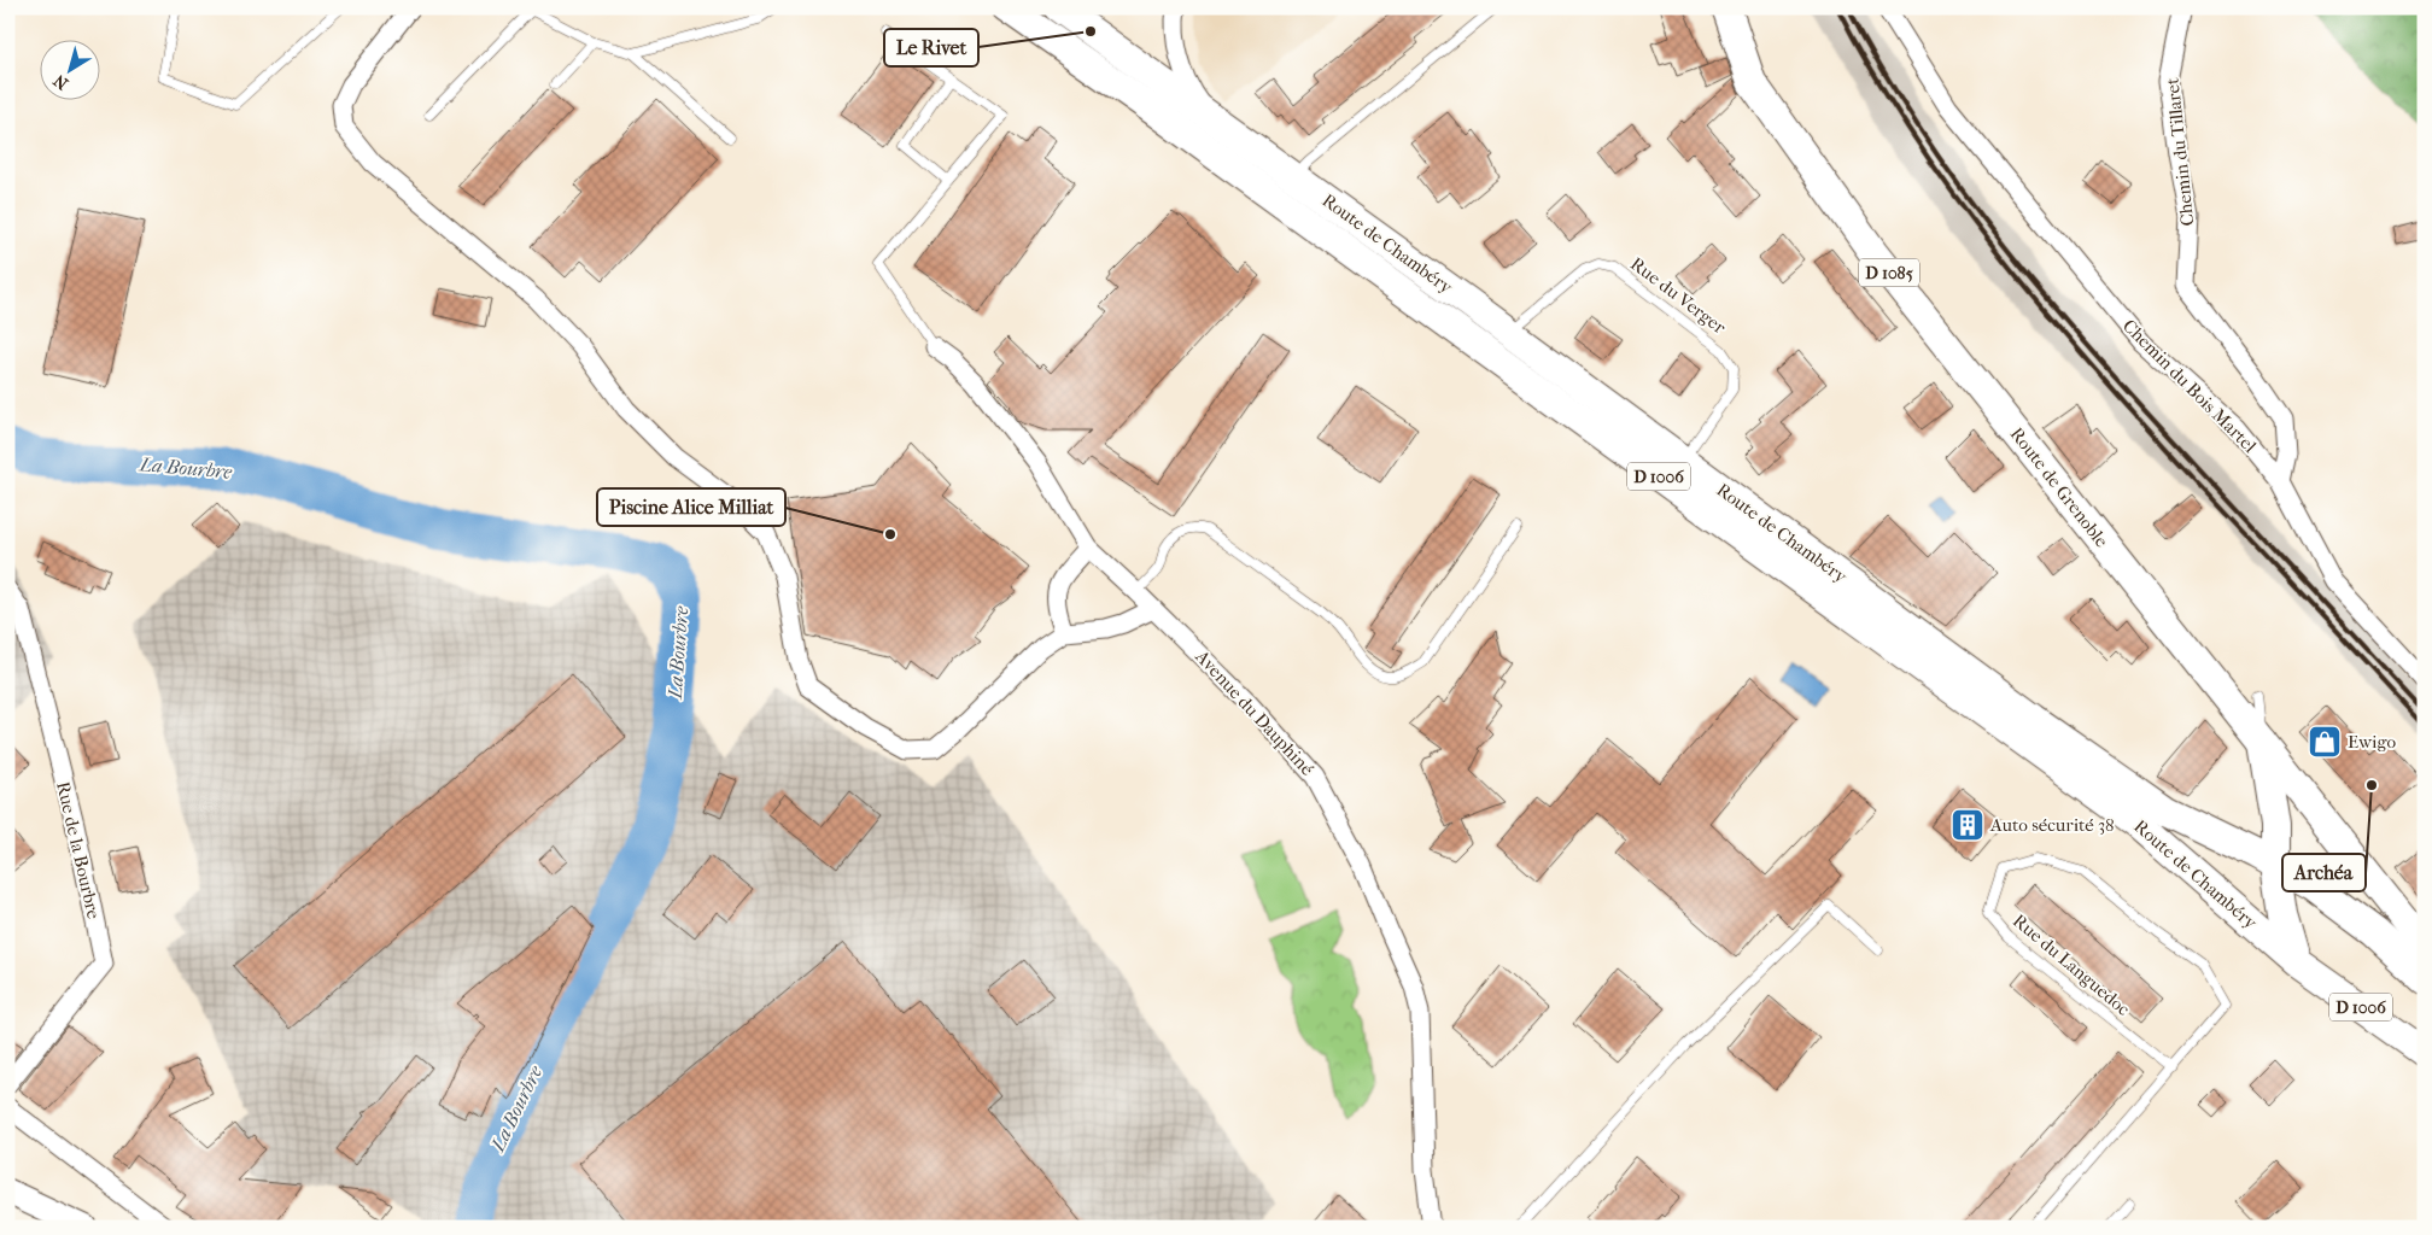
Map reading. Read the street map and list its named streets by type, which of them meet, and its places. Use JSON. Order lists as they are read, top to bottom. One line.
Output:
{"streets":{"main road":["Route de Chambéry","D 1085","D 1006","Route de Grenoble"],"street":["Chemin du Tillaret","Chemin du Bois Martel","Avenue du Dauphiné","Rue de la Bourbre"],"lane":["Rue du Verger","Rue du Languedoc"]},"crossings":[["Chemin du Tillaret","Chemin du Bois Martel"],["Route de Chambéry","Rue du Verger"],["Route de Chambéry","D 1006"]],"water":["La Bourbre"],"places":{"other":["Le Rivet","Piscine Alice Milliat","Archéa"],"shop":["Ewigo"],"building":["Auto sécurité 38"]},"north":"bottom left"}
